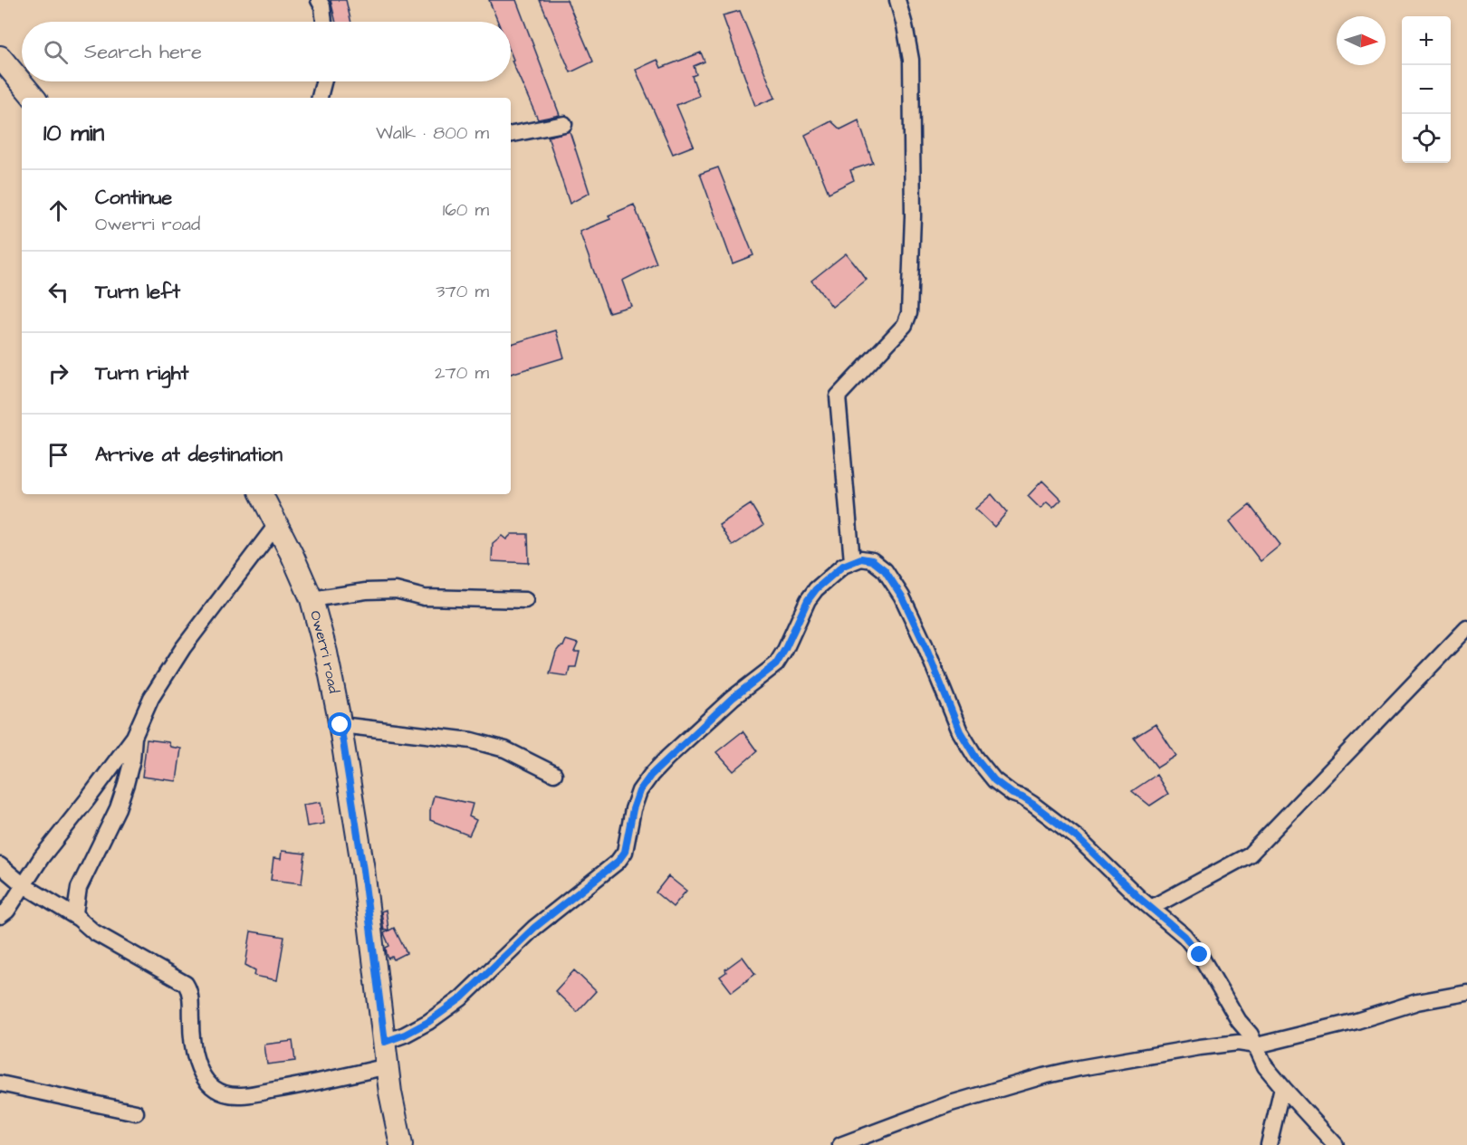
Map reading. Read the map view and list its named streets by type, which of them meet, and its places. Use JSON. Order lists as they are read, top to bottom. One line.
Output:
{"streets":{"main road":["Owerri road"]},"north":"right","page":{"map_buttons":["+","−"],"search":"Search here","heading":["10 min","Walk · 800 m"],"list":[["Continue","Owerri road","160 m"],["Turn left","370 m"],["Turn right","270 m"],"Arrive at destination"]}}
